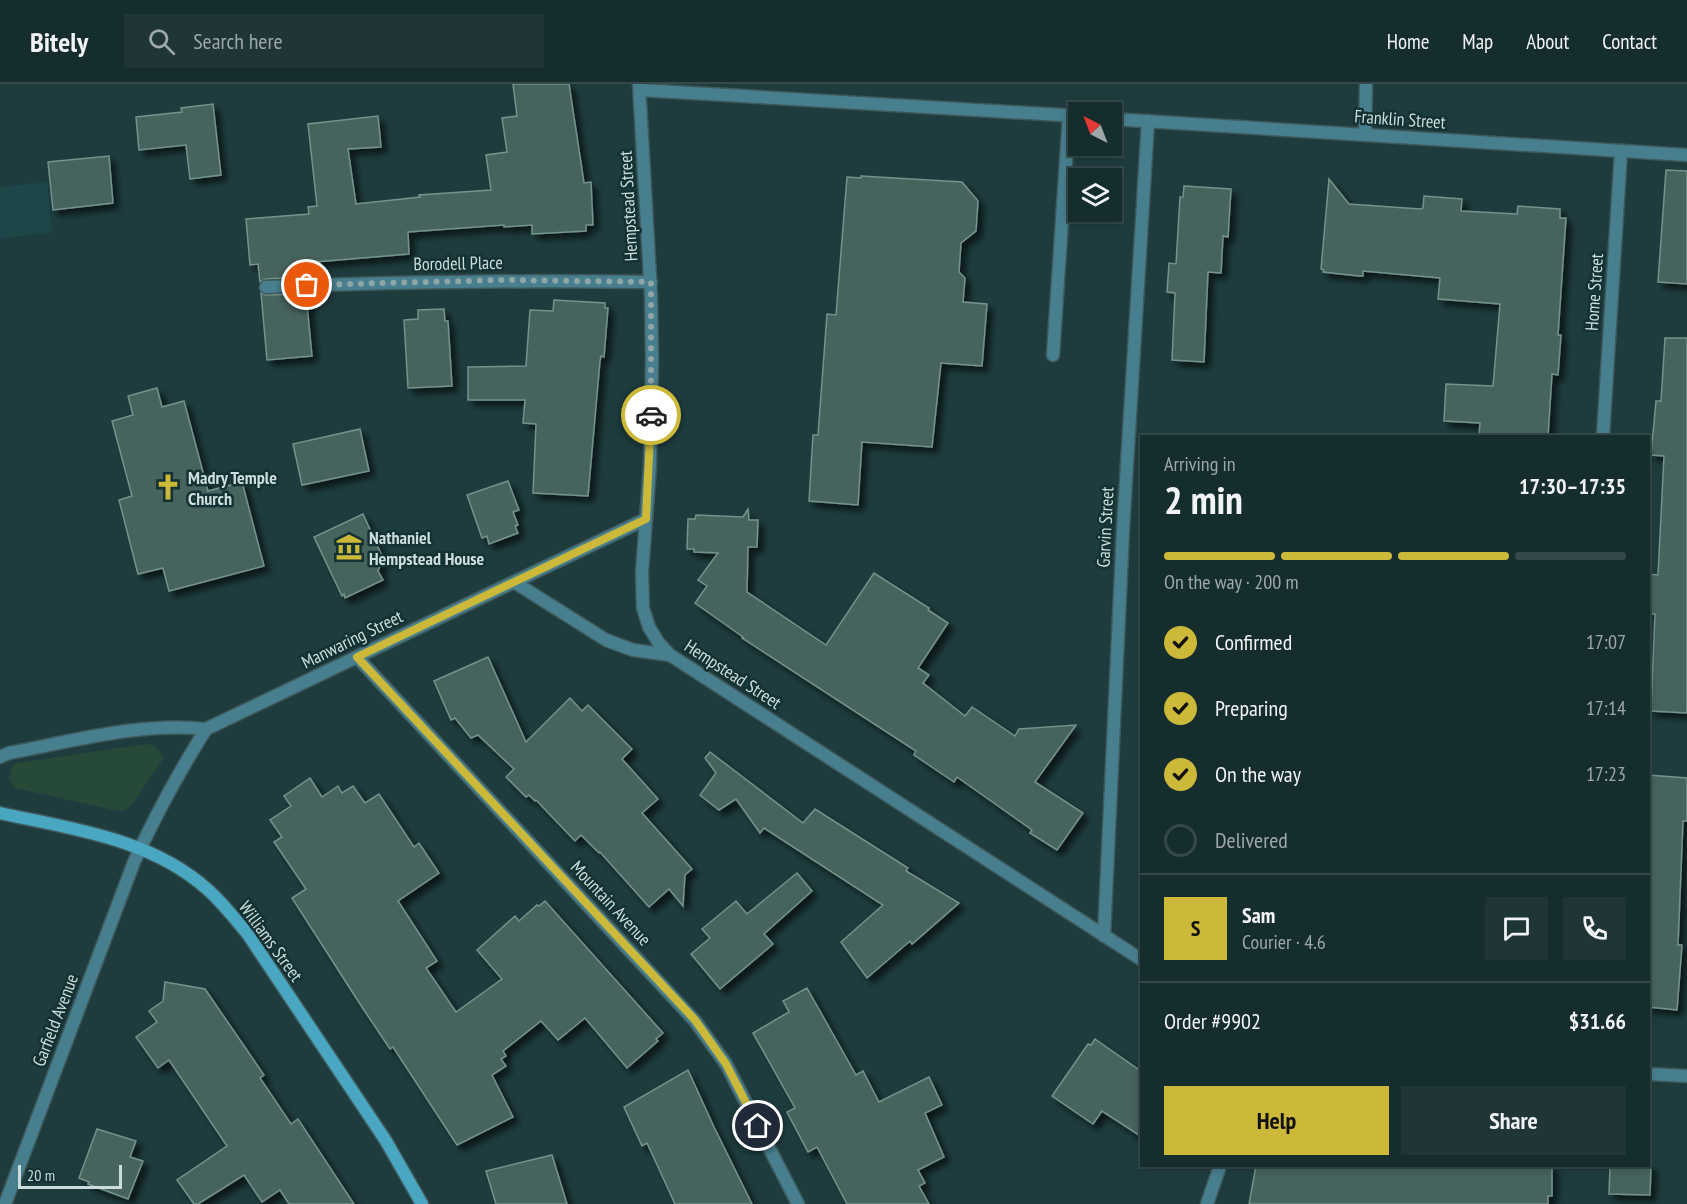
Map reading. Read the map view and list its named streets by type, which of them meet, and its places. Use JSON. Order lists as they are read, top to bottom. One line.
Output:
{"streets":{"street":["Franklin Street","Hempstead Street","Borodell Place","Home Street","Garvin Street","Manwaring Street","Mountain Avenue","Williams Street","Garfield Avenue"]},"crossings":[["Franklin Street","Home Street"],["Franklin Street","Garvin Street"],["Hempstead Street","Borodell Place"],["Hempstead Street","Garvin Street"],["Hempstead Street","Manwaring Street"],["Manwaring Street","Mountain Avenue"],["Williams Street","Garfield Avenue"]],"places":{"church":["Madry Temple Church"],"museum":["Nathaniel Hempstead House"]},"scale_bar":"20 m","north":"top left","page":{"header":"Bitely","search":"Search here","nav":["Home","Map","About","Contact"],"heading":["2 min","Arriving in","17:30–17:35"],"panel":["Sam","Courier · 4.6","Order #9902","$31.66"],"bar":"On the way · 200 m","list":[["Confirmed","17:07"],["Preparing","17:14"],["On the way","17:23"],"Delivered"],"round":"S","buttons":["Help","Share"],"scale":"20 m"}}
